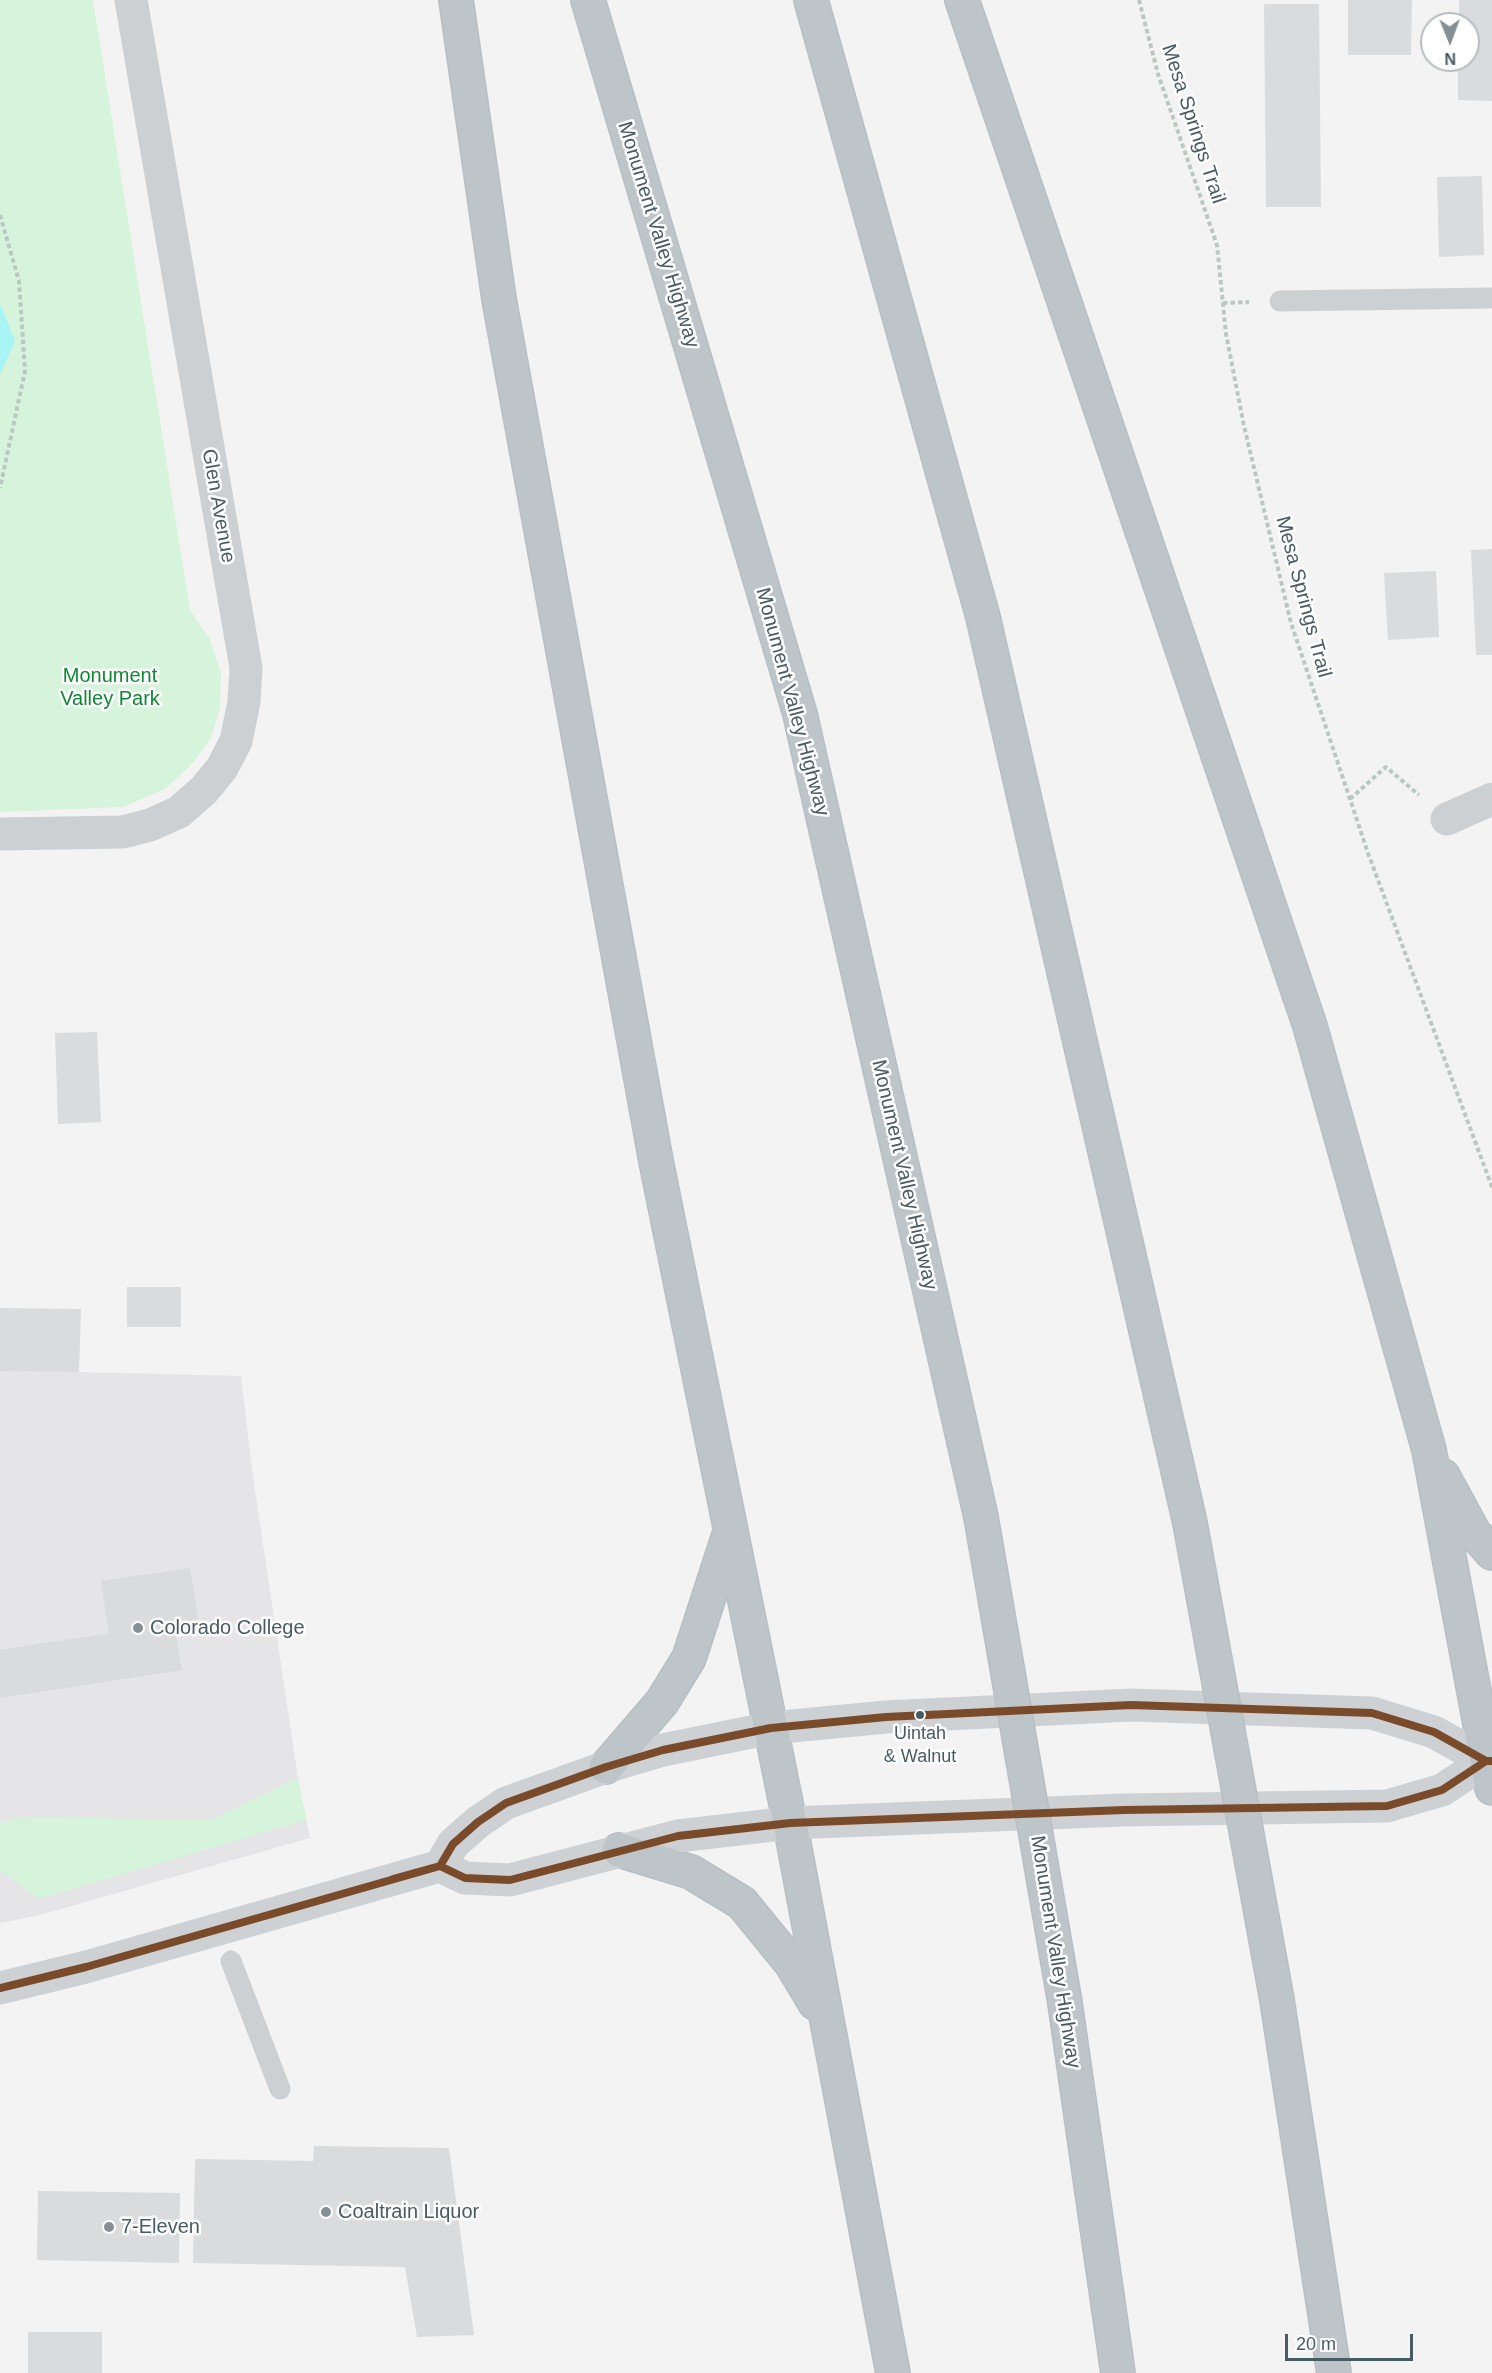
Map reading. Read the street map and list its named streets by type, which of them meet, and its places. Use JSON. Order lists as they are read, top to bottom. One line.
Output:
{"streets":{"highway":["Monument Valley Highway"],"street":["Glen Avenue"],"path":["Mesa Springs Trail"]},"parks":["Monument Valley Park"],"places":["Colorado College","Uintah & Walnut","Coaltrain Liquor","7-Eleven"],"scale_bar":"20 m","north":"bottom"}
